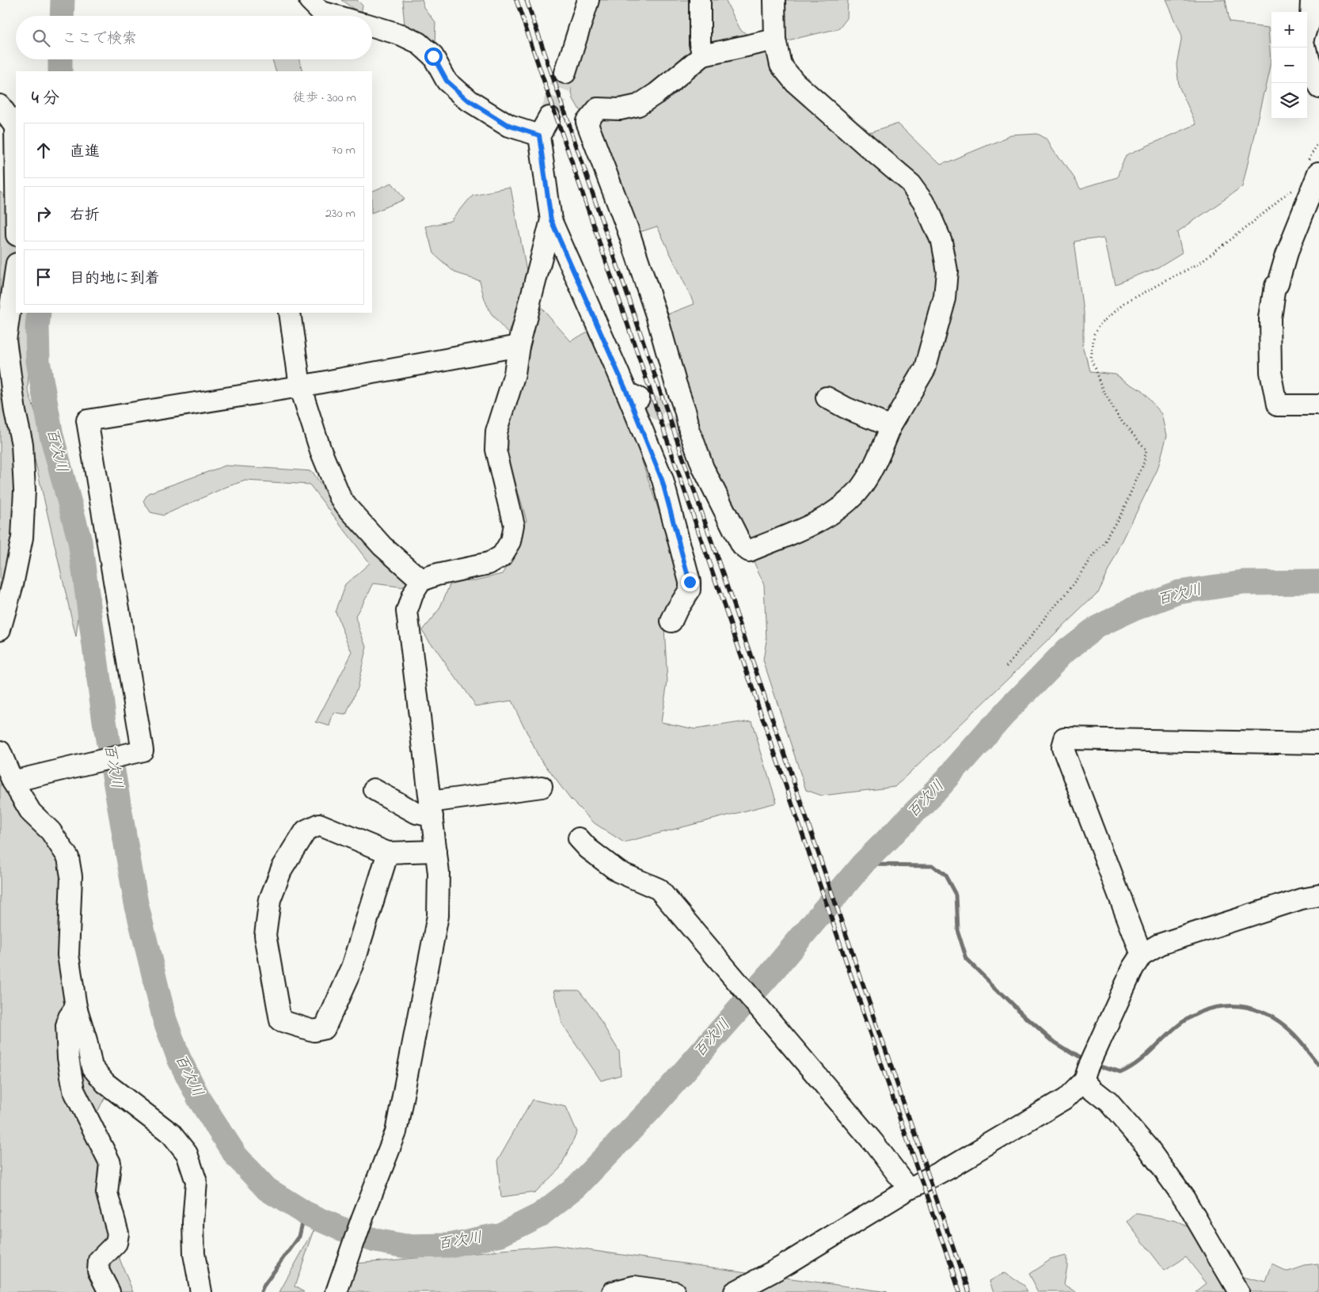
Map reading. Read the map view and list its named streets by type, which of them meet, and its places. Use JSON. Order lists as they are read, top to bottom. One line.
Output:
{"water":["百次川"],"page":{"map_buttons":["+","−"],"search":"ここで検索","heading":["4 分","徒歩 · 300 m"],"list":[["直進","70 m"],["右折","230 m"],"目的地に到着"]}}
